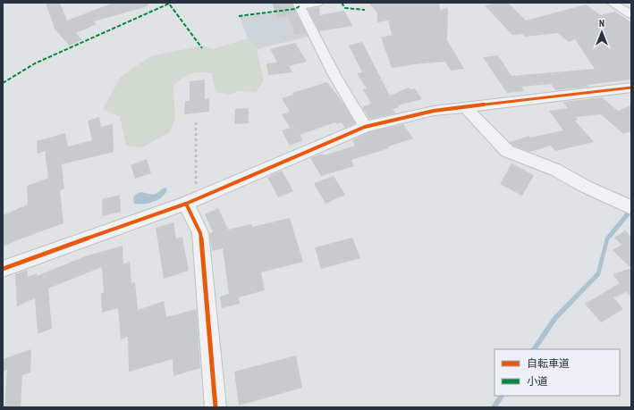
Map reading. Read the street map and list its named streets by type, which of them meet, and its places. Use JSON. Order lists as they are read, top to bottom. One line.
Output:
{"legend":["自転車道","小道"],"north":"top"}
